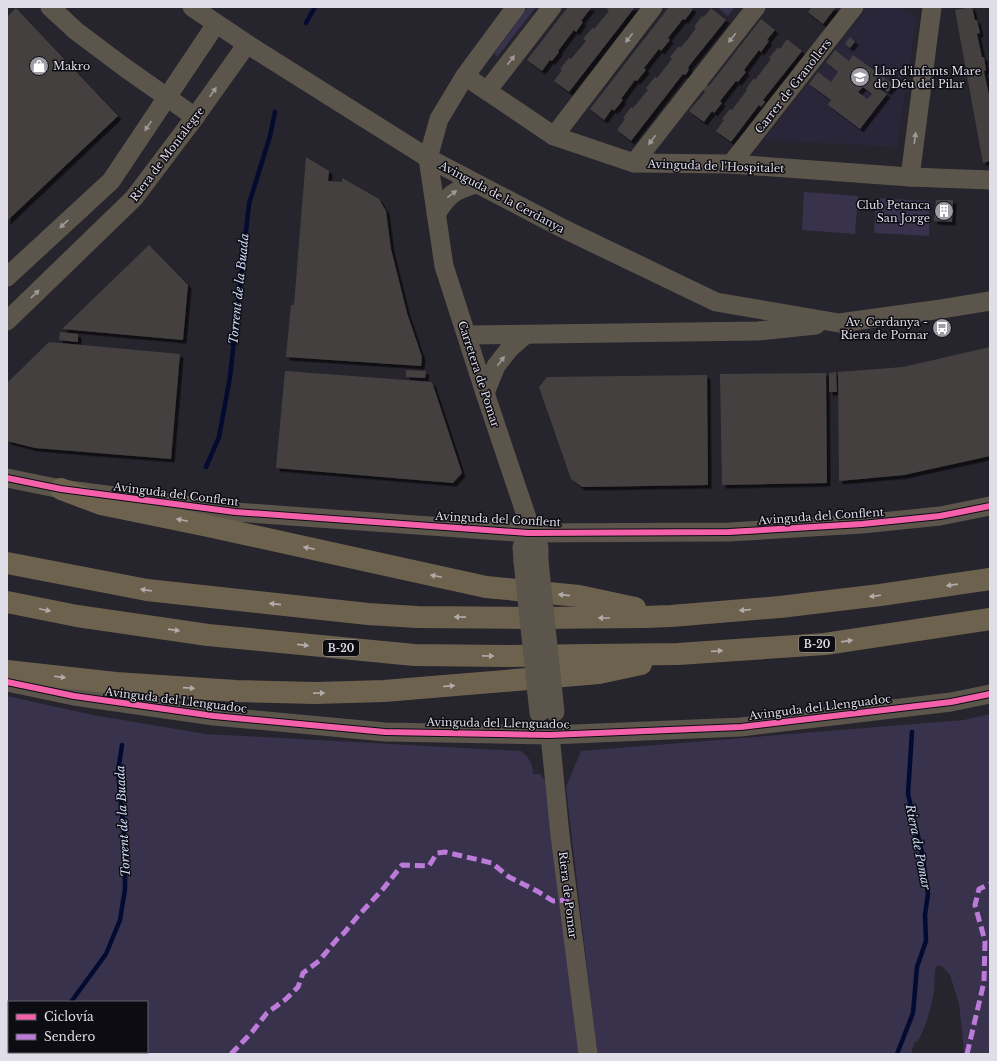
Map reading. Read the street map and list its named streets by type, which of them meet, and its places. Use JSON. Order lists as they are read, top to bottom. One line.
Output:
{"streets":{"highway":["B-20"],"street":["Carrer de Granollers","Riera de Montalegre","Avinguda de l'Hospitalet","Avinguda de la Cerdanya","Carretera de Pomar","Avinguda del Conflent","Avinguda del Llenguadoc","Riera de Pomar"]},"crossings":[["Carrer de Granollers","Avinguda de l'Hospitalet"],["Riera de Montalegre","Avinguda de la Cerdanya"],["Avinguda de l'Hospitalet","Carretera de Pomar"],["Avinguda de la Cerdanya","Carretera de Pomar"],["Carretera de Pomar","Avinguda del Conflent"],["Carretera de Pomar","Avinguda del Llenguadoc"],["Carretera de Pomar","Riera de Pomar"],["Avinguda del Llenguadoc","Riera de Pomar"]],"water":["Torrent de la Buada","Riera de Pomar"],"places":{"shop":["Makro"],"school or university":["Llar d'infants Mare de Déu del Pilar"],"building":["Club Petanca San Jorge"],"bus stop":["Av. Cerdanya - Riera de Pomar"]},"legend":["Ciclovía","Sendero"]}
